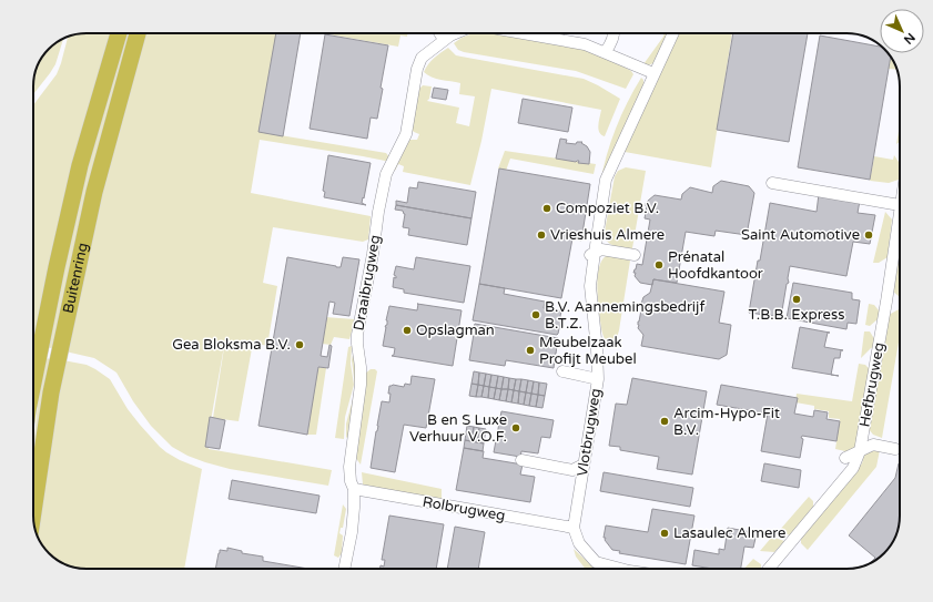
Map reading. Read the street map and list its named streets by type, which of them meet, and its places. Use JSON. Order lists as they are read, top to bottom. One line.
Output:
{"streets":{"highway":["Buitenring"],"street":["Draaibrugweg","Hefbrugweg","Vlotbrugweg","Rolbrugweg"]},"crossings":[["Draaibrugweg","Rolbrugweg"],["Vlotbrugweg","Rolbrugweg"]],"places":["Compoziet B.V.","Vrieshuis Almere","Saint Automotive","Prénatal Hoofdkantoor","T.B.B. Express","B.V. Aannemingsbedrijf B.T.Z.","Opslagman","Gea Bloksma B.V.","Meubelzaak Profijt Meubel","Arcim-Hypo-Fit B.V.","B en S Luxe Verhuur V.O.F.","Lasaulec Almere"],"north":"bottom right"}
